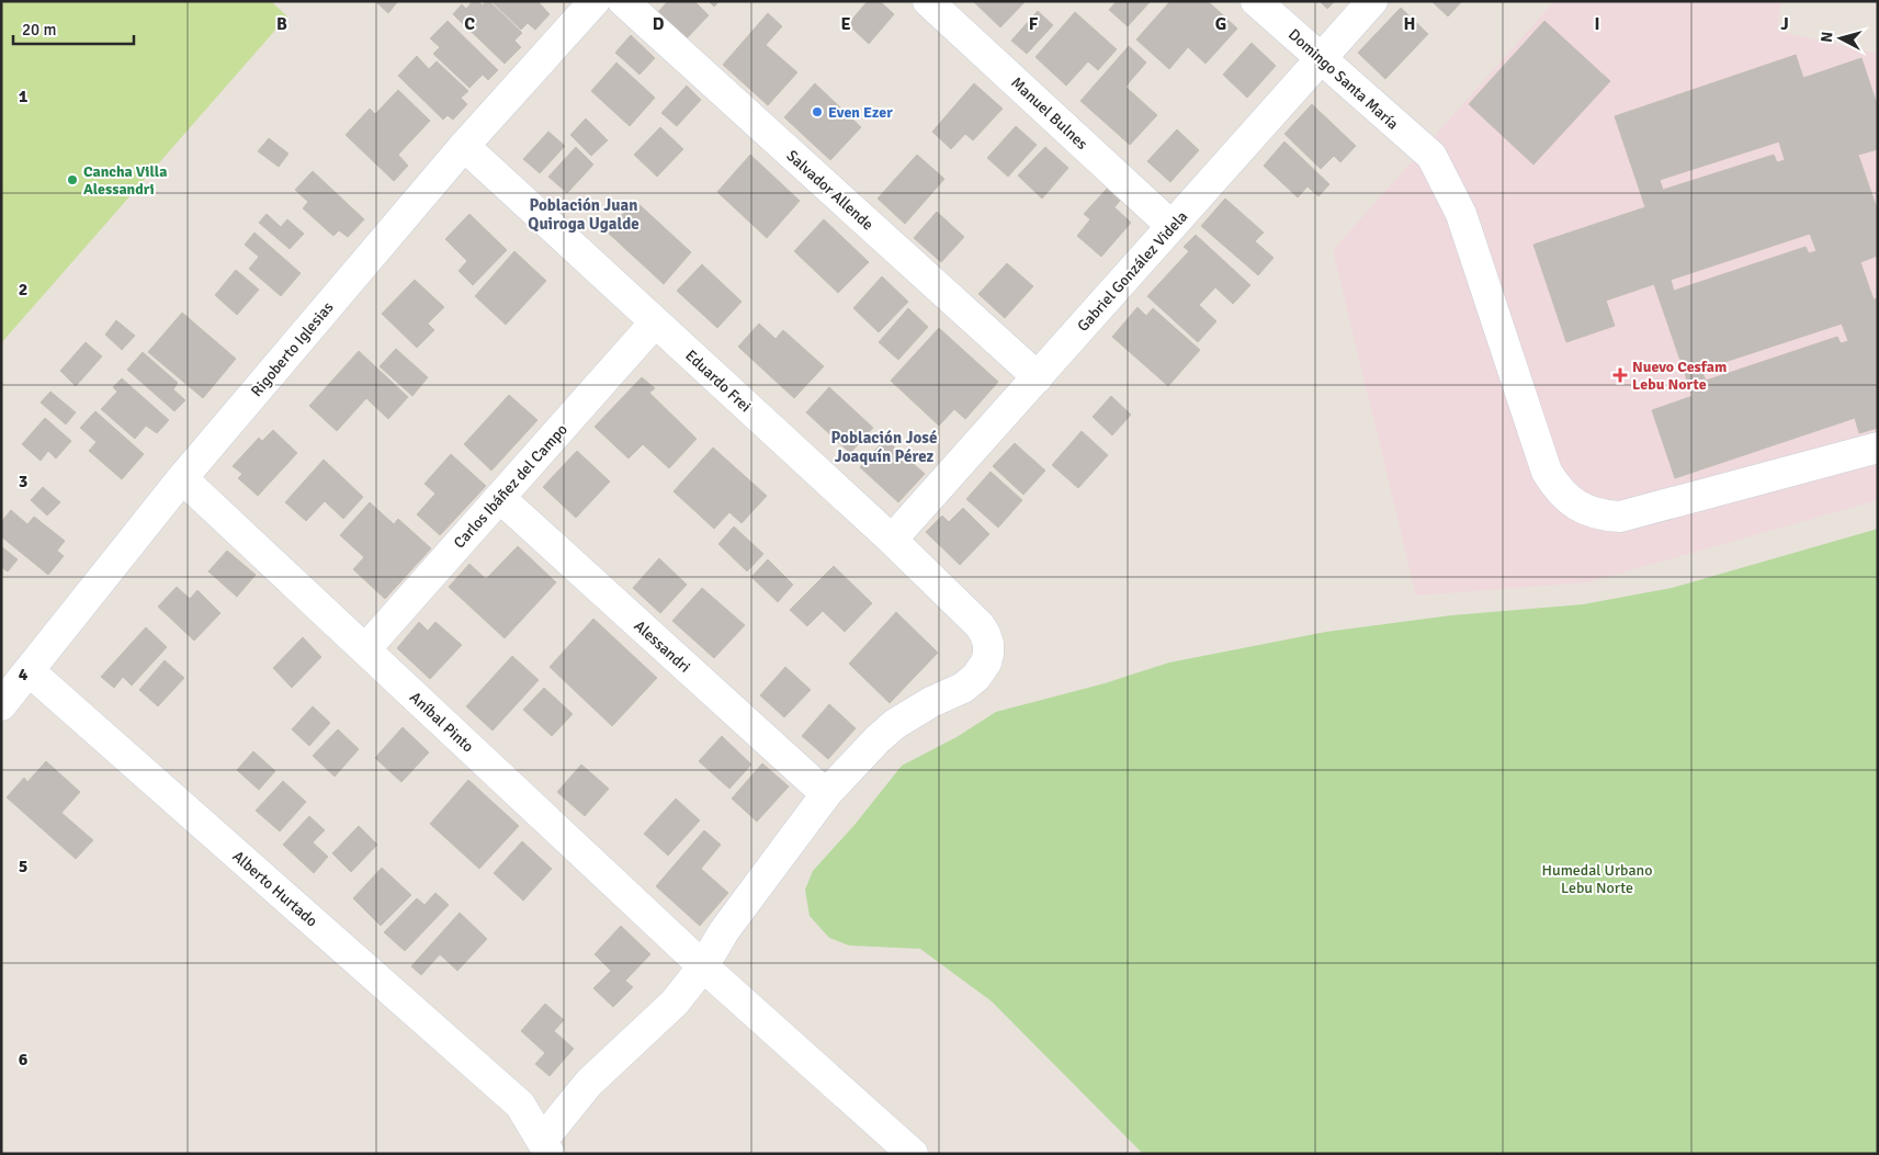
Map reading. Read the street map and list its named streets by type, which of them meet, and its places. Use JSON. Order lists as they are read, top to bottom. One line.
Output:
{"streets":{"street":["Domingo Santa María","Manuel Bulnes","Salvador Allende","Gabriel González Videla","Rigoberto Iglesias","Eduardo Frei","Carlos Ibáñez del Campo","Alessandri","Aníbal Pinto","Alberto Hurtado"]},"crossings":[["Domingo Santa María","Gabriel González Videla"],["Manuel Bulnes","Gabriel González Videla"],["Salvador Allende","Gabriel González Videla"],["Gabriel González Videla","Eduardo Frei"],["Rigoberto Iglesias","Eduardo Frei"],["Rigoberto Iglesias","Aníbal Pinto"],["Rigoberto Iglesias","Alberto Hurtado"],["Eduardo Frei","Carlos Ibáñez del Campo"],["Eduardo Frei","Alessandri"],["Eduardo Frei","Aníbal Pinto"],["Eduardo Frei","Alberto Hurtado"],["Carlos Ibáñez del Campo","Alessandri"],["Carlos Ibáñez del Campo","Aníbal Pinto"]],"districts":["Población Juan Quiroga Ugalde","Población José Joaquín Pérez"],"parks":["Humedal Urbano Lebu Norte"],"places":{"other":["Even Ezer","Cancha Villa Alessandri"],"health":["Nuevo Cesfam Lebu Norte"]},"scale_bar":"20 m","north":"left","grid":{"columns":["B","C","D","E","F","G","H","I","J"],"rows":["1","2","3","4","5","6"]}}
